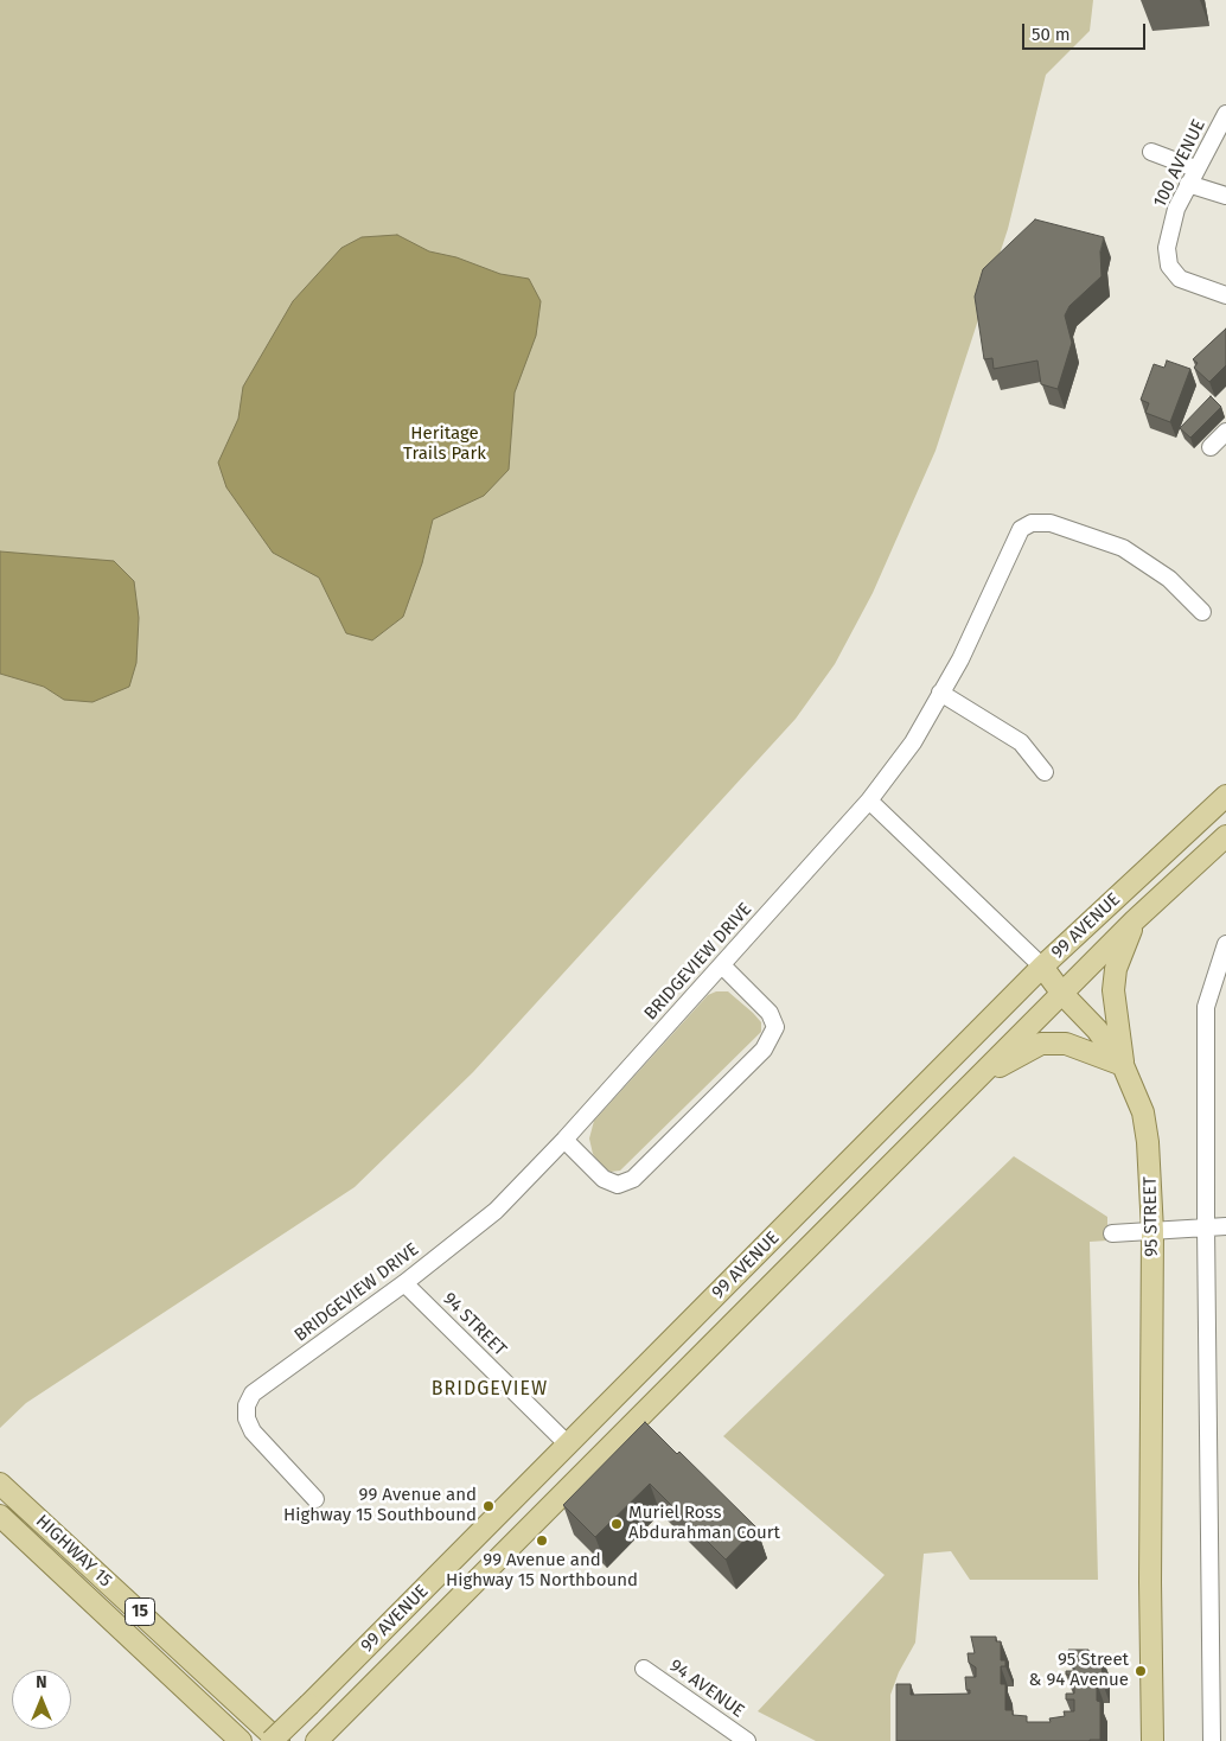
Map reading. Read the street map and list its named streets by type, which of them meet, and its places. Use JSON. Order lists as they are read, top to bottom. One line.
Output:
{"streets":{"main road":["99 AVENUE","95 STREET","HIGHWAY 15","15"],"street":["100 AVENUE","BRIDGEVIEW DRIVE","94 STREET","94 AVENUE"]},"crossings":[["99 AVENUE","95 STREET"],["99 AVENUE","94 STREET"],["BRIDGEVIEW DRIVE","95 STREET"],["BRIDGEVIEW DRIVE","94 STREET"]],"districts":["BRIDGEVIEW"],"parks":["Heritage Trails Park"],"places":["99 Avenue and Highway 15 Southbound","Muriel Ross Abdurahman Court","99 Avenue and Highway 15 Northbound","95 Street & 94 Avenue"],"scale_bar":"50 m","north":"top"}
